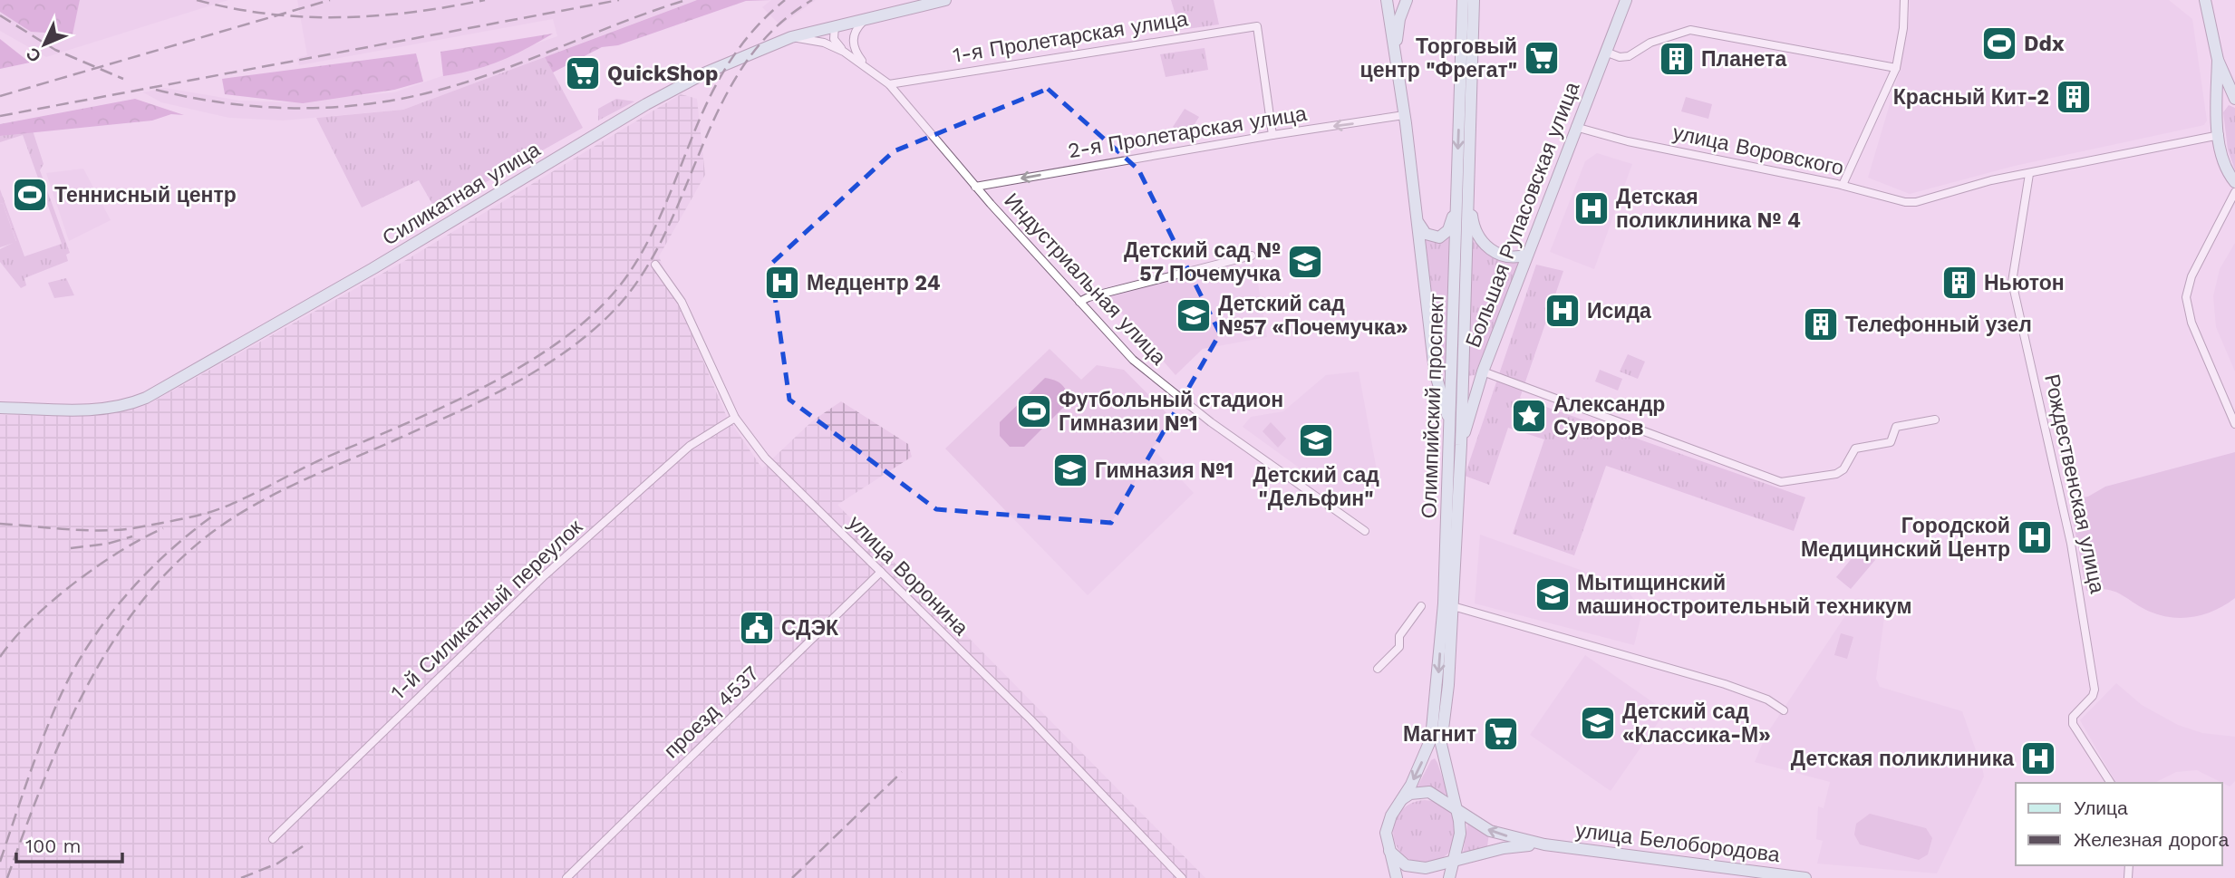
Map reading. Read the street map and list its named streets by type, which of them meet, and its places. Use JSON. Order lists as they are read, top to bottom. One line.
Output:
{"streets":{"main road":["Силикатная улица","Большая Рупасовская улица","Олимпийский проспект","улица Белобородова"],"street":["1-я Пролетарская улица","2-я Пролетарская улица","улица Воровского","Индустриальная улица","Рождественская улица","улица Воронина","1-й Силикатный переулок","проезд 4537"]},"crossings":[["1-я Пролетарская улица","2-я Пролетарская улица"],["1-я Пролетарская улица","Индустриальная улица"],["2-я Пролетарская улица","Индустриальная улица"],["улица Воровского","Большая Рупасовская улица"],["улица Воровского","Рождественская улица"],["Силикатная улица","Индустриальная улица"],["Большая Рупасовская улица","Олимпийский проспект"],["улица Воронина","1-й Силикатный переулок"],["улица Воронина","проезд 4537"]],"one_way":["2-я Пролетарская улица"],"places":{"sports":["Ddx","Теннисный центр","Футбольный стадион Гимназии №1"],"supermarket":["Торговый центр \"Фрегат\"","QuickShop","Магнит"],"building":["Планета","Красный Кит-2","Ньютон","Телефонный узел"],"hospital":["Детская поликлиника № 4","Медцентр 24","Исида","Городской Медицинский Центр","Детская поликлиника"],"school or university":["Детский сад № 57 Почемучка","Детский сад №57 «Почемучка»","Детский сад \"Дельфин\"","Гимназия №1","Мытищинский машиностроительный техникум","Детский сад «Классика-М»"],"place":["Александр Суворов"],"public building":["СДЭК"]},"legend":["Улица","Железная дорога"],"scale_bar":"100 m","north":"bottom left"}
